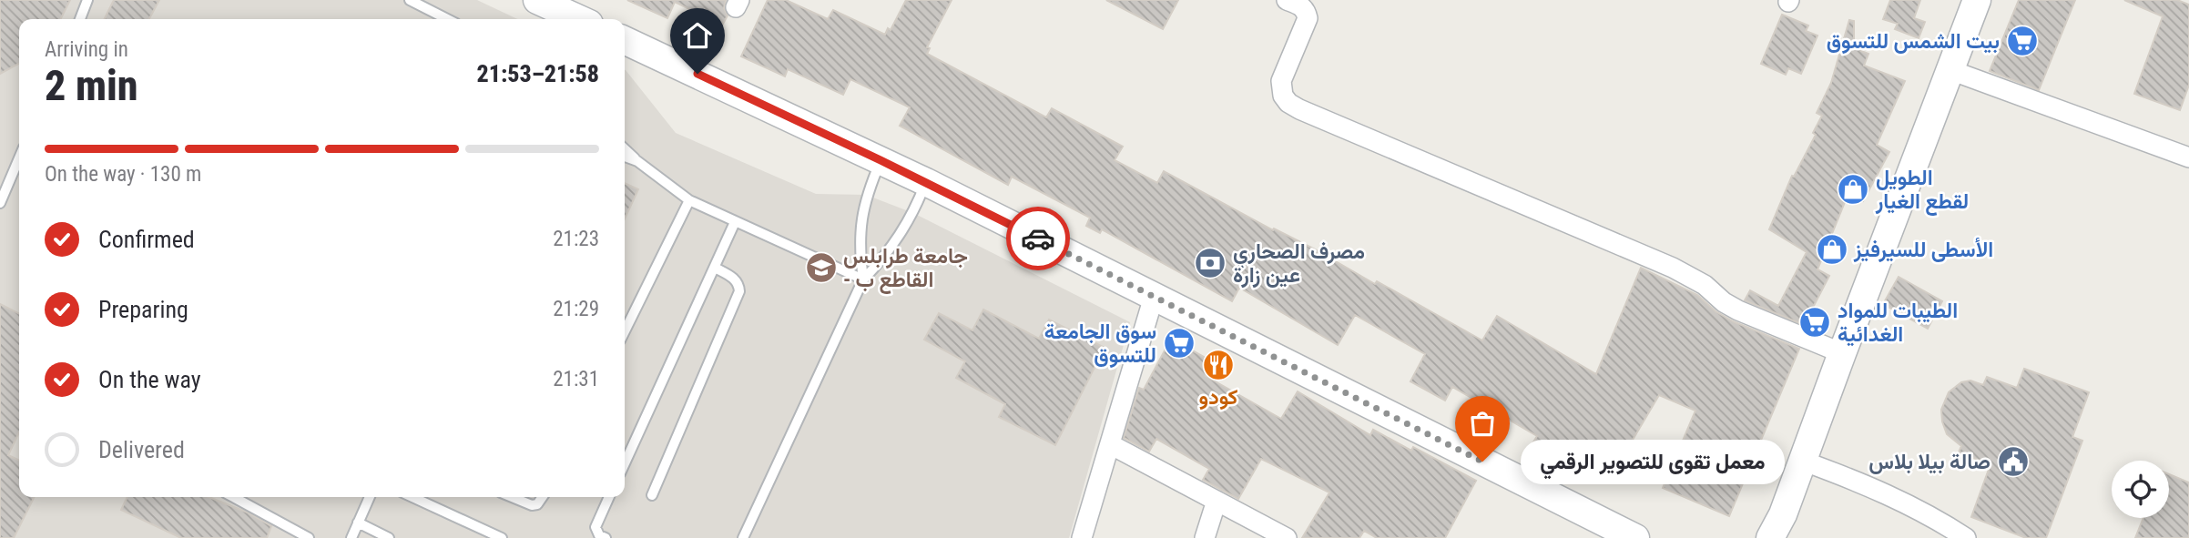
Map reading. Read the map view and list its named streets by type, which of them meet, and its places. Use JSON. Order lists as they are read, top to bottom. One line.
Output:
{"places":{"supermarket":["بيت الشمس للتسوق","الطيبات للمواد الغدائية","سوق الجامعة للتسوق"],"shop":["الطويل لقطع الغيار","الأسطى للسيرفيز"],"bank":["مصرف الصحاري عين زارة"],"school or university":["جامعة طرابلس - القاطع ب"],"restaurant":["كودو"],"other":["معمل تقوى للتصوير الرقمي"],"public building":["صالة بيلا بلاس"]},"page":{"heading":["2 min","Arriving in","21:53–21:58"],"bar":"On the way · 130 m","list":[["Confirmed","21:23"],["Preparing","21:29"],["On the way","21:31"],"Delivered"],"bubble":"معمل تقوى للتصوير الرقمي"}}
